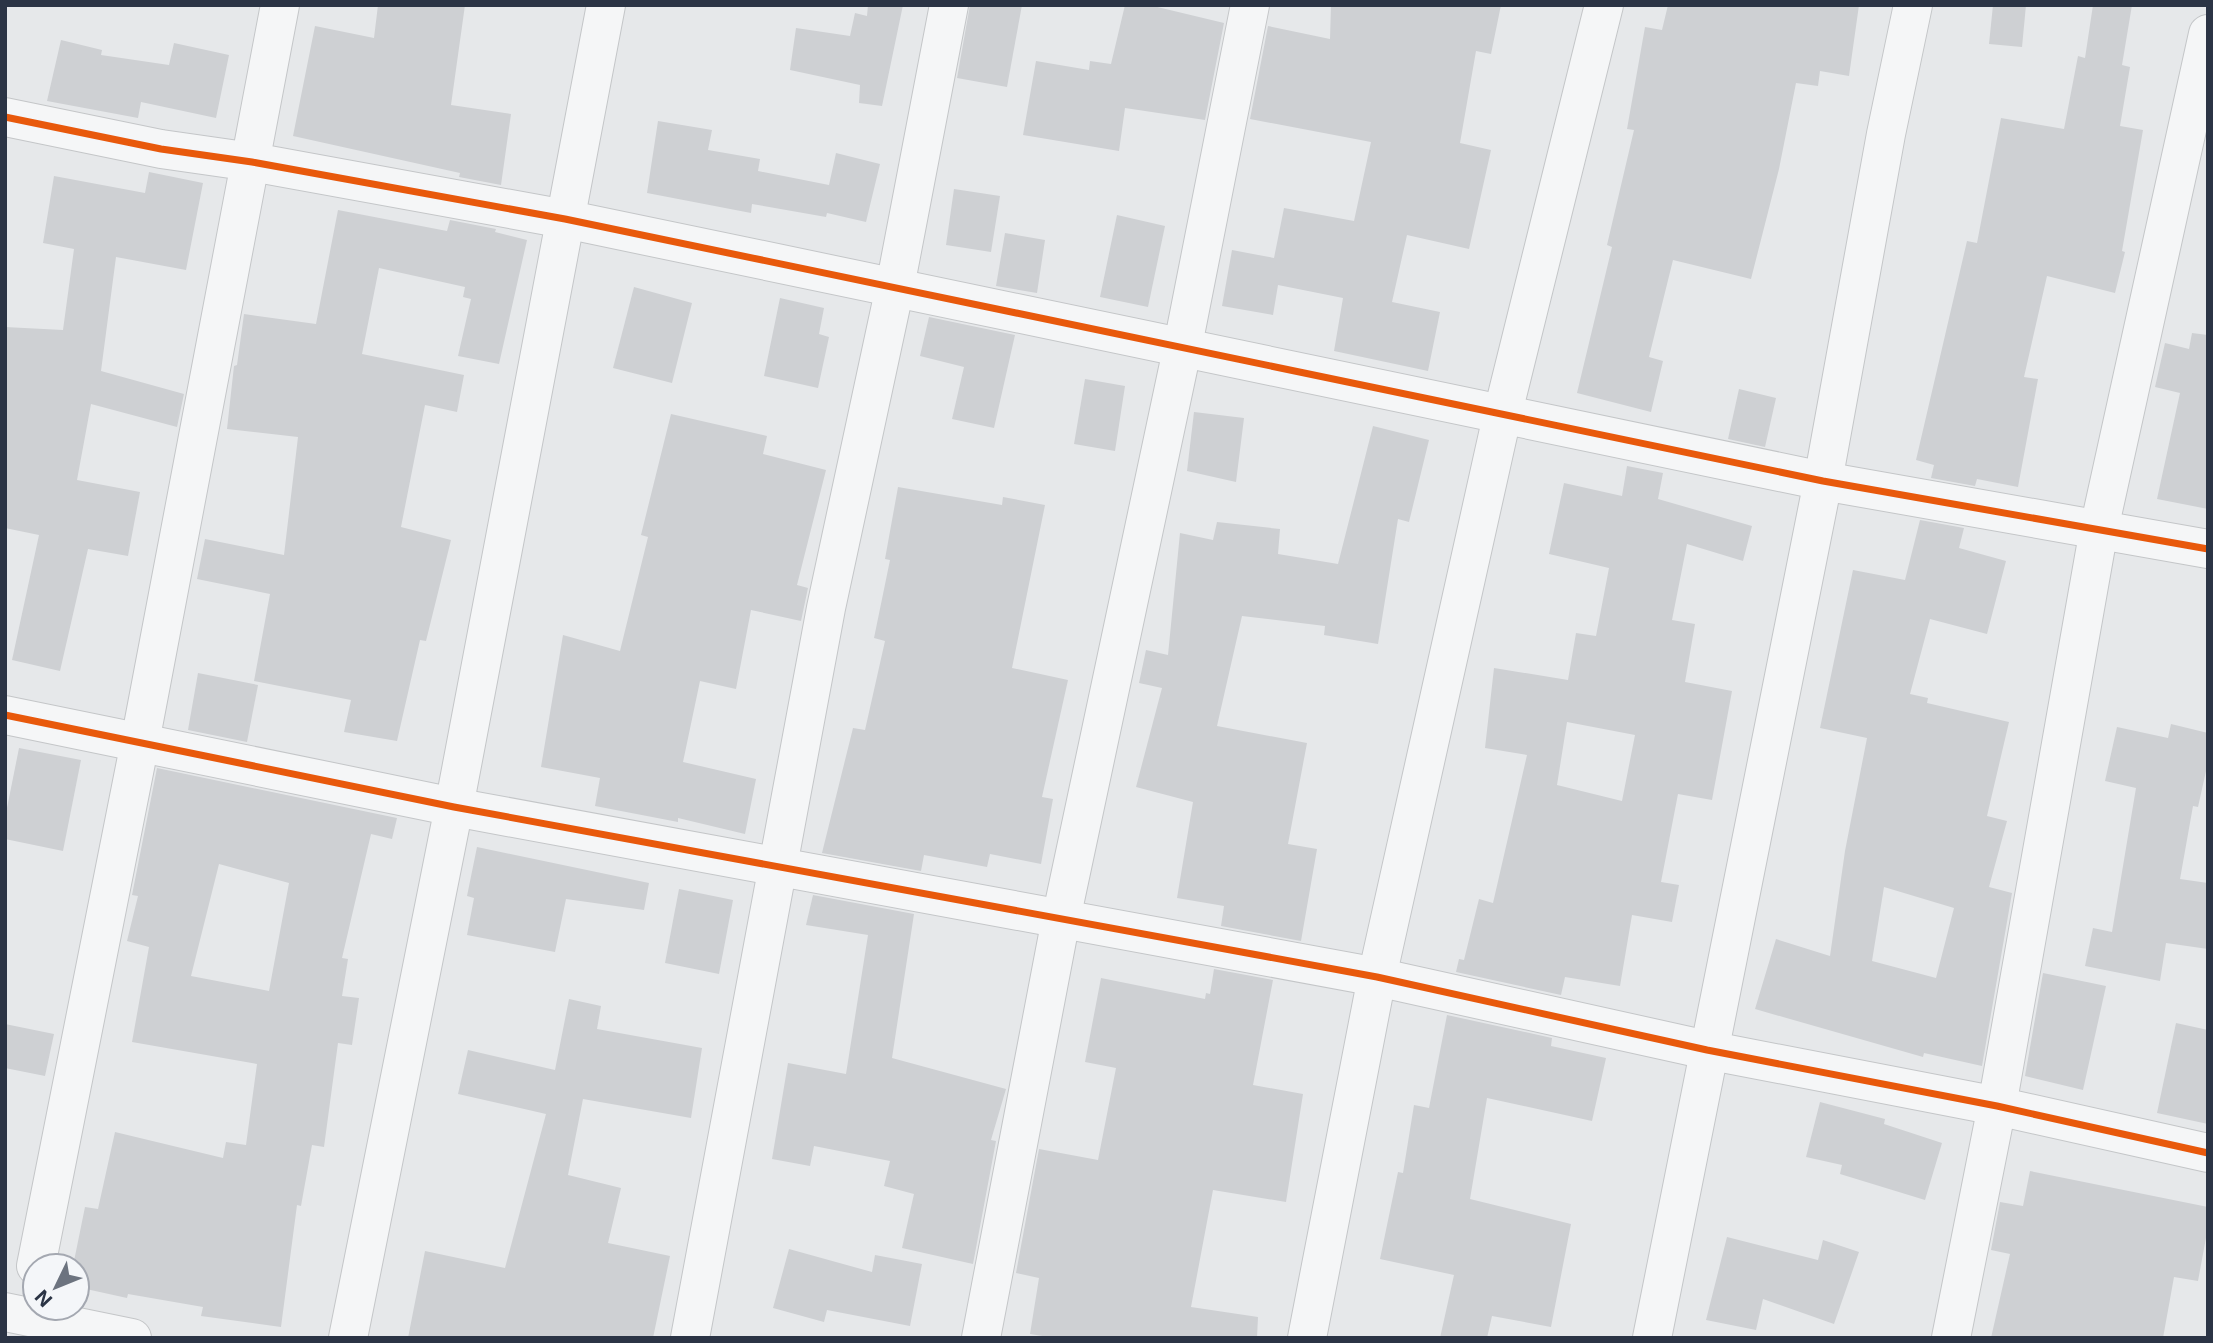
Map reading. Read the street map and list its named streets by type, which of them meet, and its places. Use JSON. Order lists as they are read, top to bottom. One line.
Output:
{"north":"bottom left"}
